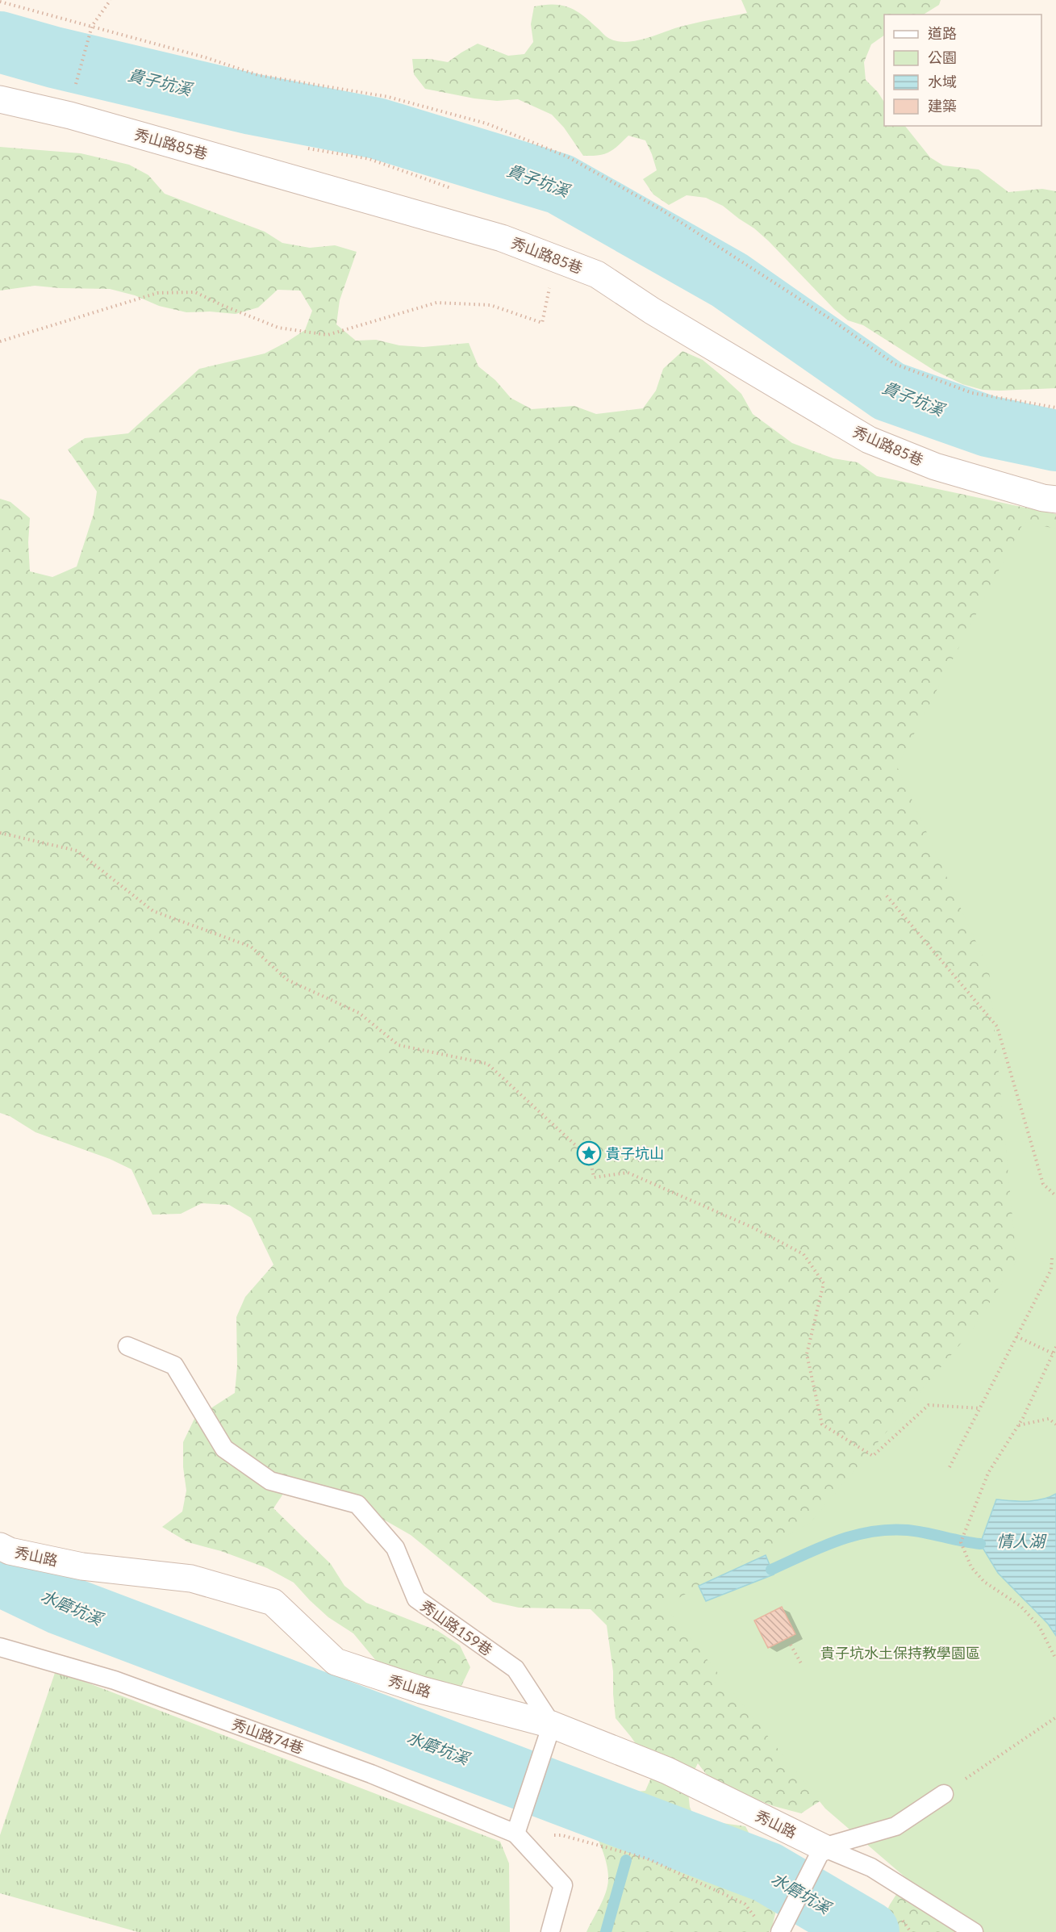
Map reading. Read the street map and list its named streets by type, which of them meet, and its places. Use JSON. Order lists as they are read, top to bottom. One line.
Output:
{"streets":{"street":["秀山路85巷","秀山路"],"lane":["秀山路159巷","秀山路74巷"]},"crossings":[["秀山路","秀山路159巷"]],"water":["貴子坑溪","情人湖","水磨坑溪"],"parks":["貴子坑水土保持教學園區"],"places":{"place":["貴子坑山"]},"legend":["道路","公園","水域","建築"]}
